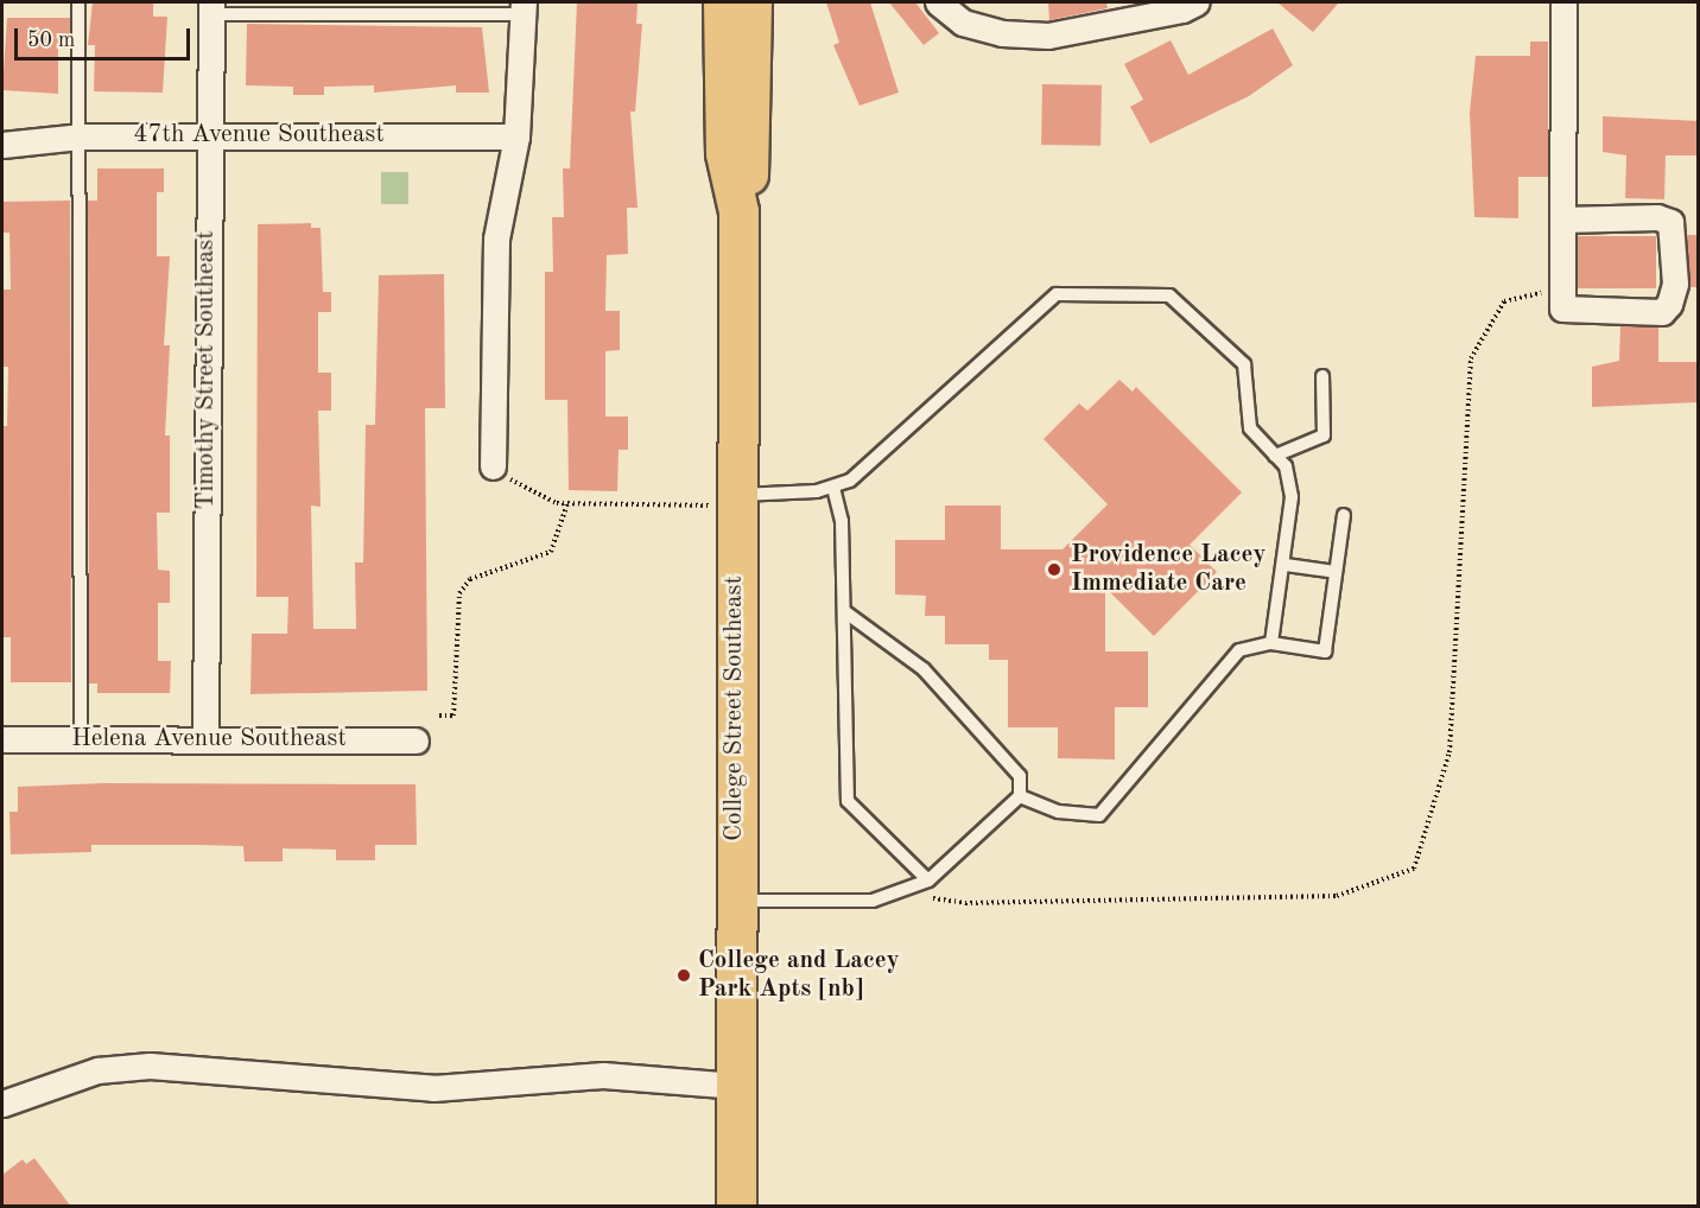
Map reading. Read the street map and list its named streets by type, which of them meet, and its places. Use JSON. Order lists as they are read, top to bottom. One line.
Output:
{"streets":{"main road":["College Street Southeast"],"street":["47th Avenue Southeast","Timothy Street Southeast","Helena Avenue Southeast"]},"crossings":[["47th Avenue Southeast","Timothy Street Southeast"],["Timothy Street Southeast","Helena Avenue Southeast"]],"places":["Providence Lacey Immediate Care","College and Lacey Park Apts [nb]"],"scale_bar":"50 m"}
